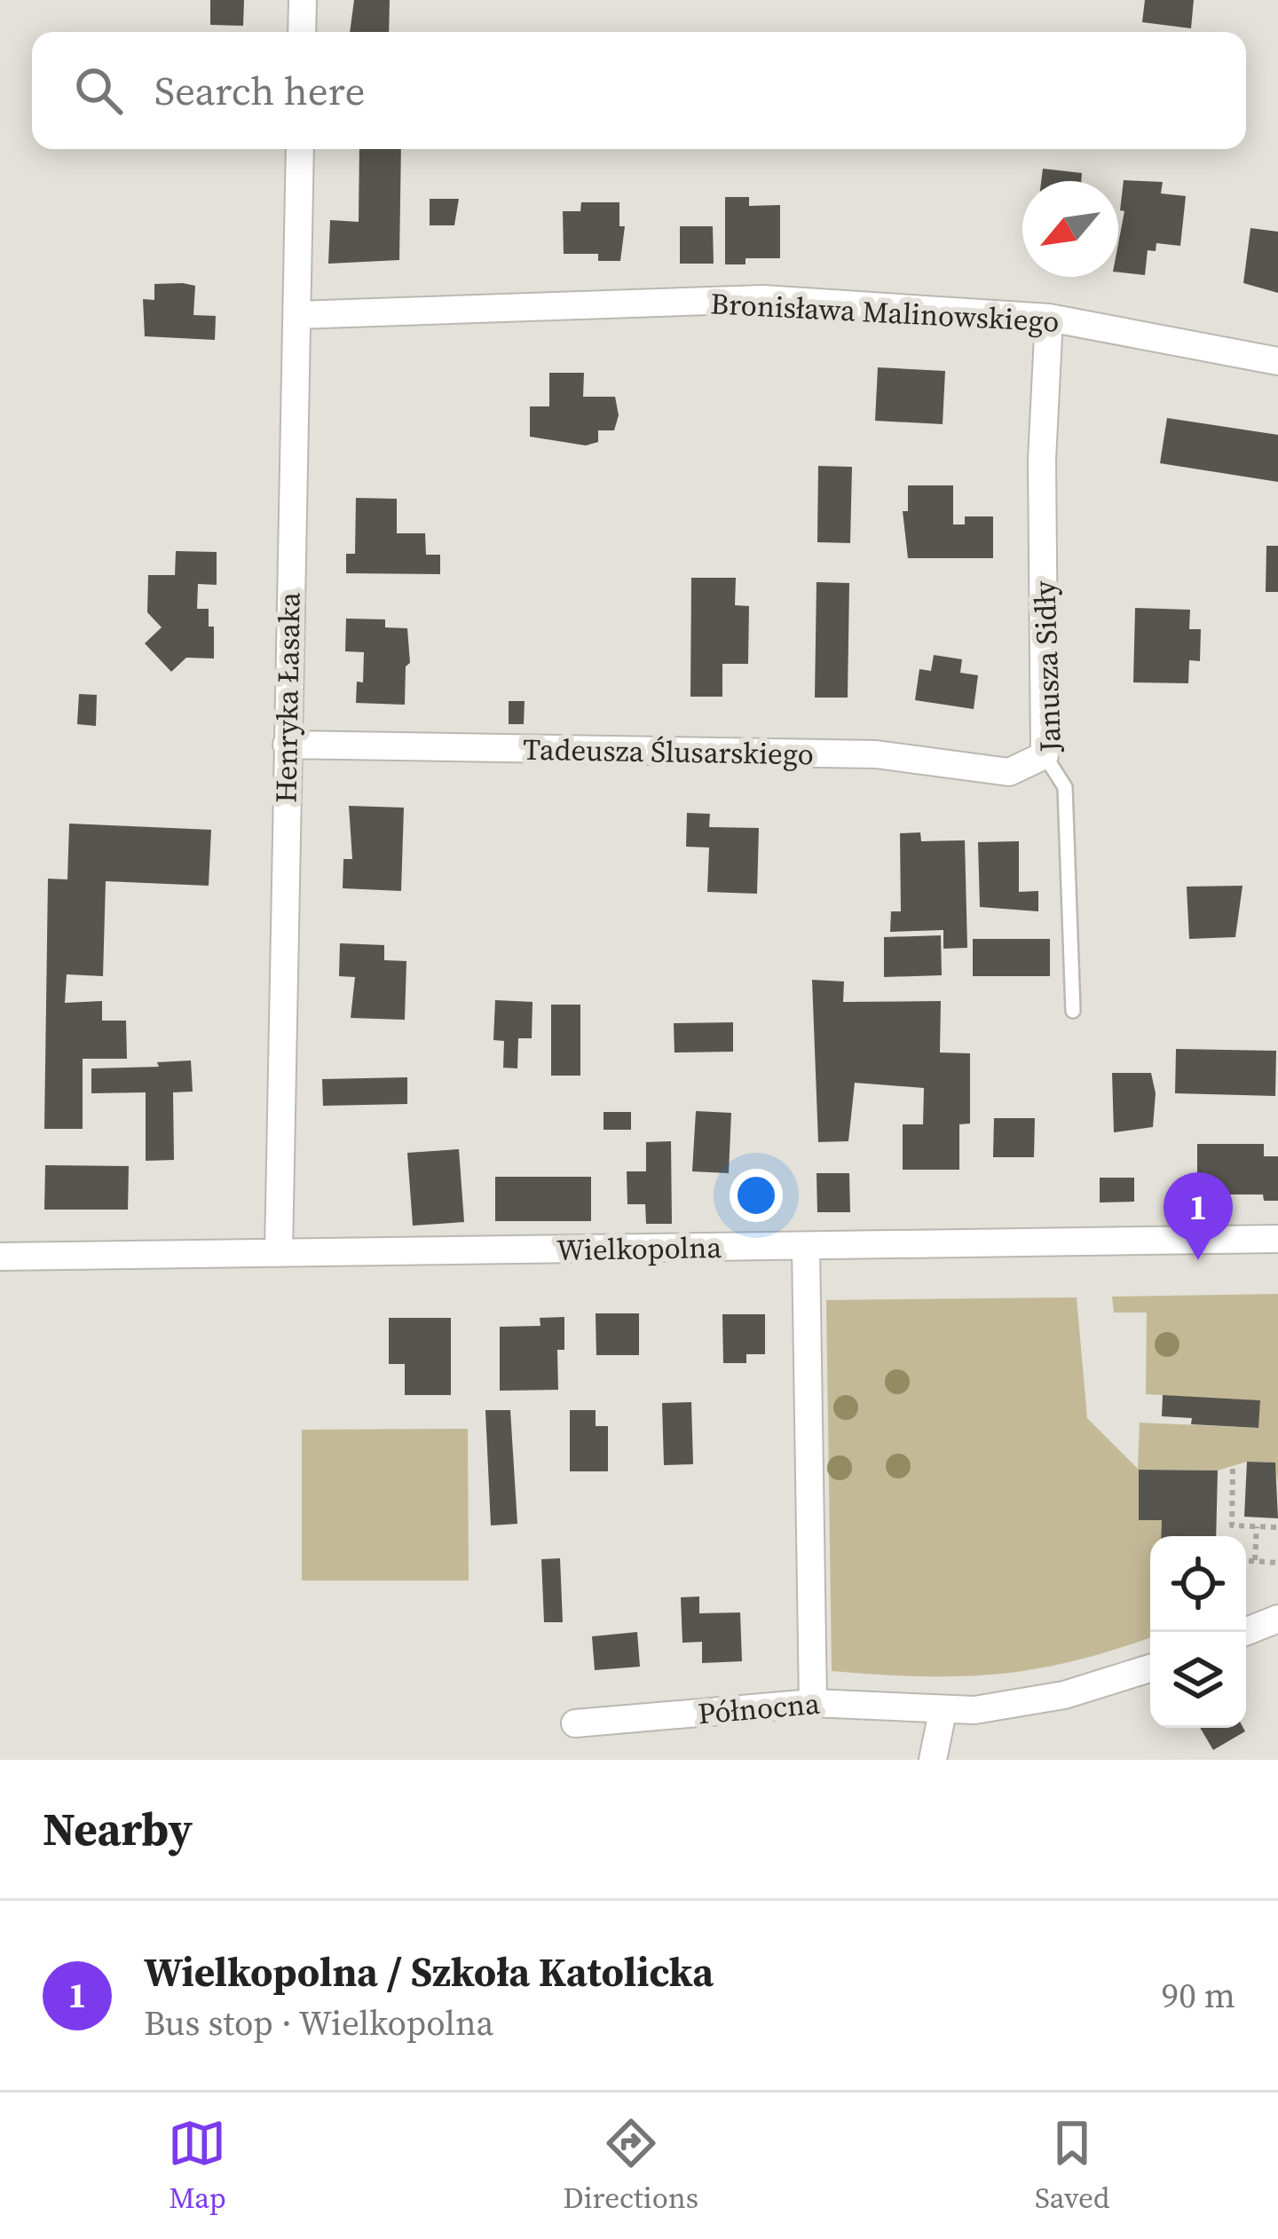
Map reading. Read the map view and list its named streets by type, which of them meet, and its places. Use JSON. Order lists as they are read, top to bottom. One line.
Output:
{"streets":{"street":["Bronisława Malinowskiego","Janusza Sidły","Henryka Łasaka","Tadeusza Ślusarskiego","Wielkopolna","Północna"]},"crossings":[["Bronisława Malinowskiego","Janusza Sidły"],["Bronisława Malinowskiego","Henryka Łasaka"],["Janusza Sidły","Tadeusza Ślusarskiego"],["Henryka Łasaka","Tadeusza Ślusarskiego"],["Henryka Łasaka","Wielkopolna"]],"north":"bottom left","page":{"search":"Search here","pins":"1","heading":"Nearby","list":[{"mark":"1","name":"Wielkopolna / Szkoła Katolicka","note":"Bus stop · Wielkopolna","value":"90 m"}],"nav":["Map","Directions","Saved"]}}
